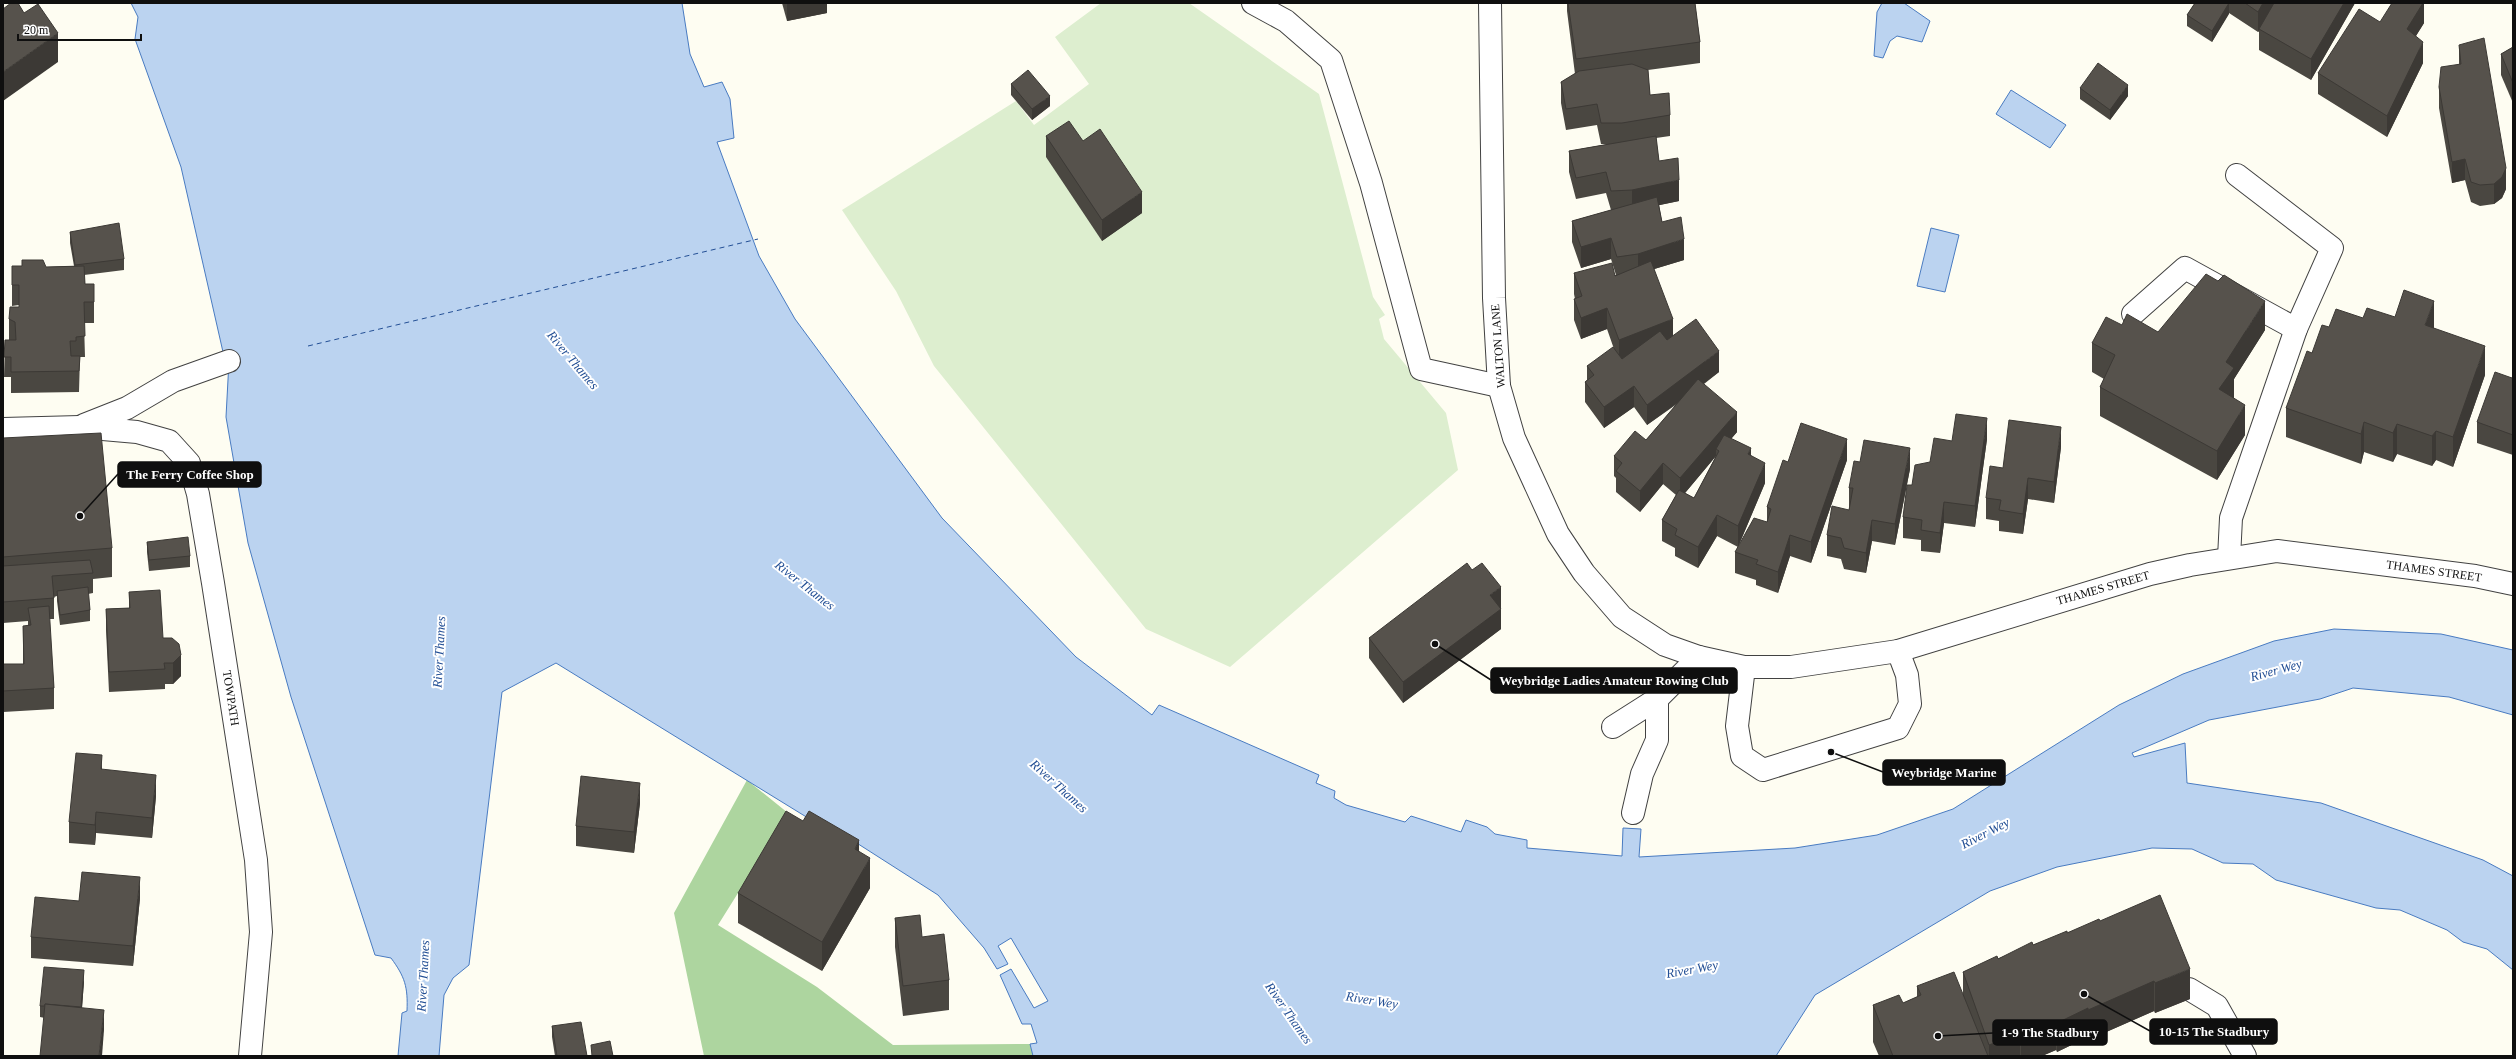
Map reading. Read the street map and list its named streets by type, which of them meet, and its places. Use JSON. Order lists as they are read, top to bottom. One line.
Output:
{"streets":{"street":["WALTON LANE","THAMES STREET","TOWPATH"]},"crossings":[["WALTON LANE","THAMES STREET"]],"water":["River Thames","River Wey"],"places":["The Ferry Coffee Shop","Weybridge Ladies Amateur Rowing Club","Weybridge Marine","10-15 The Stadbury","1-9 The Stadbury"],"scale_bar":"20 m"}
